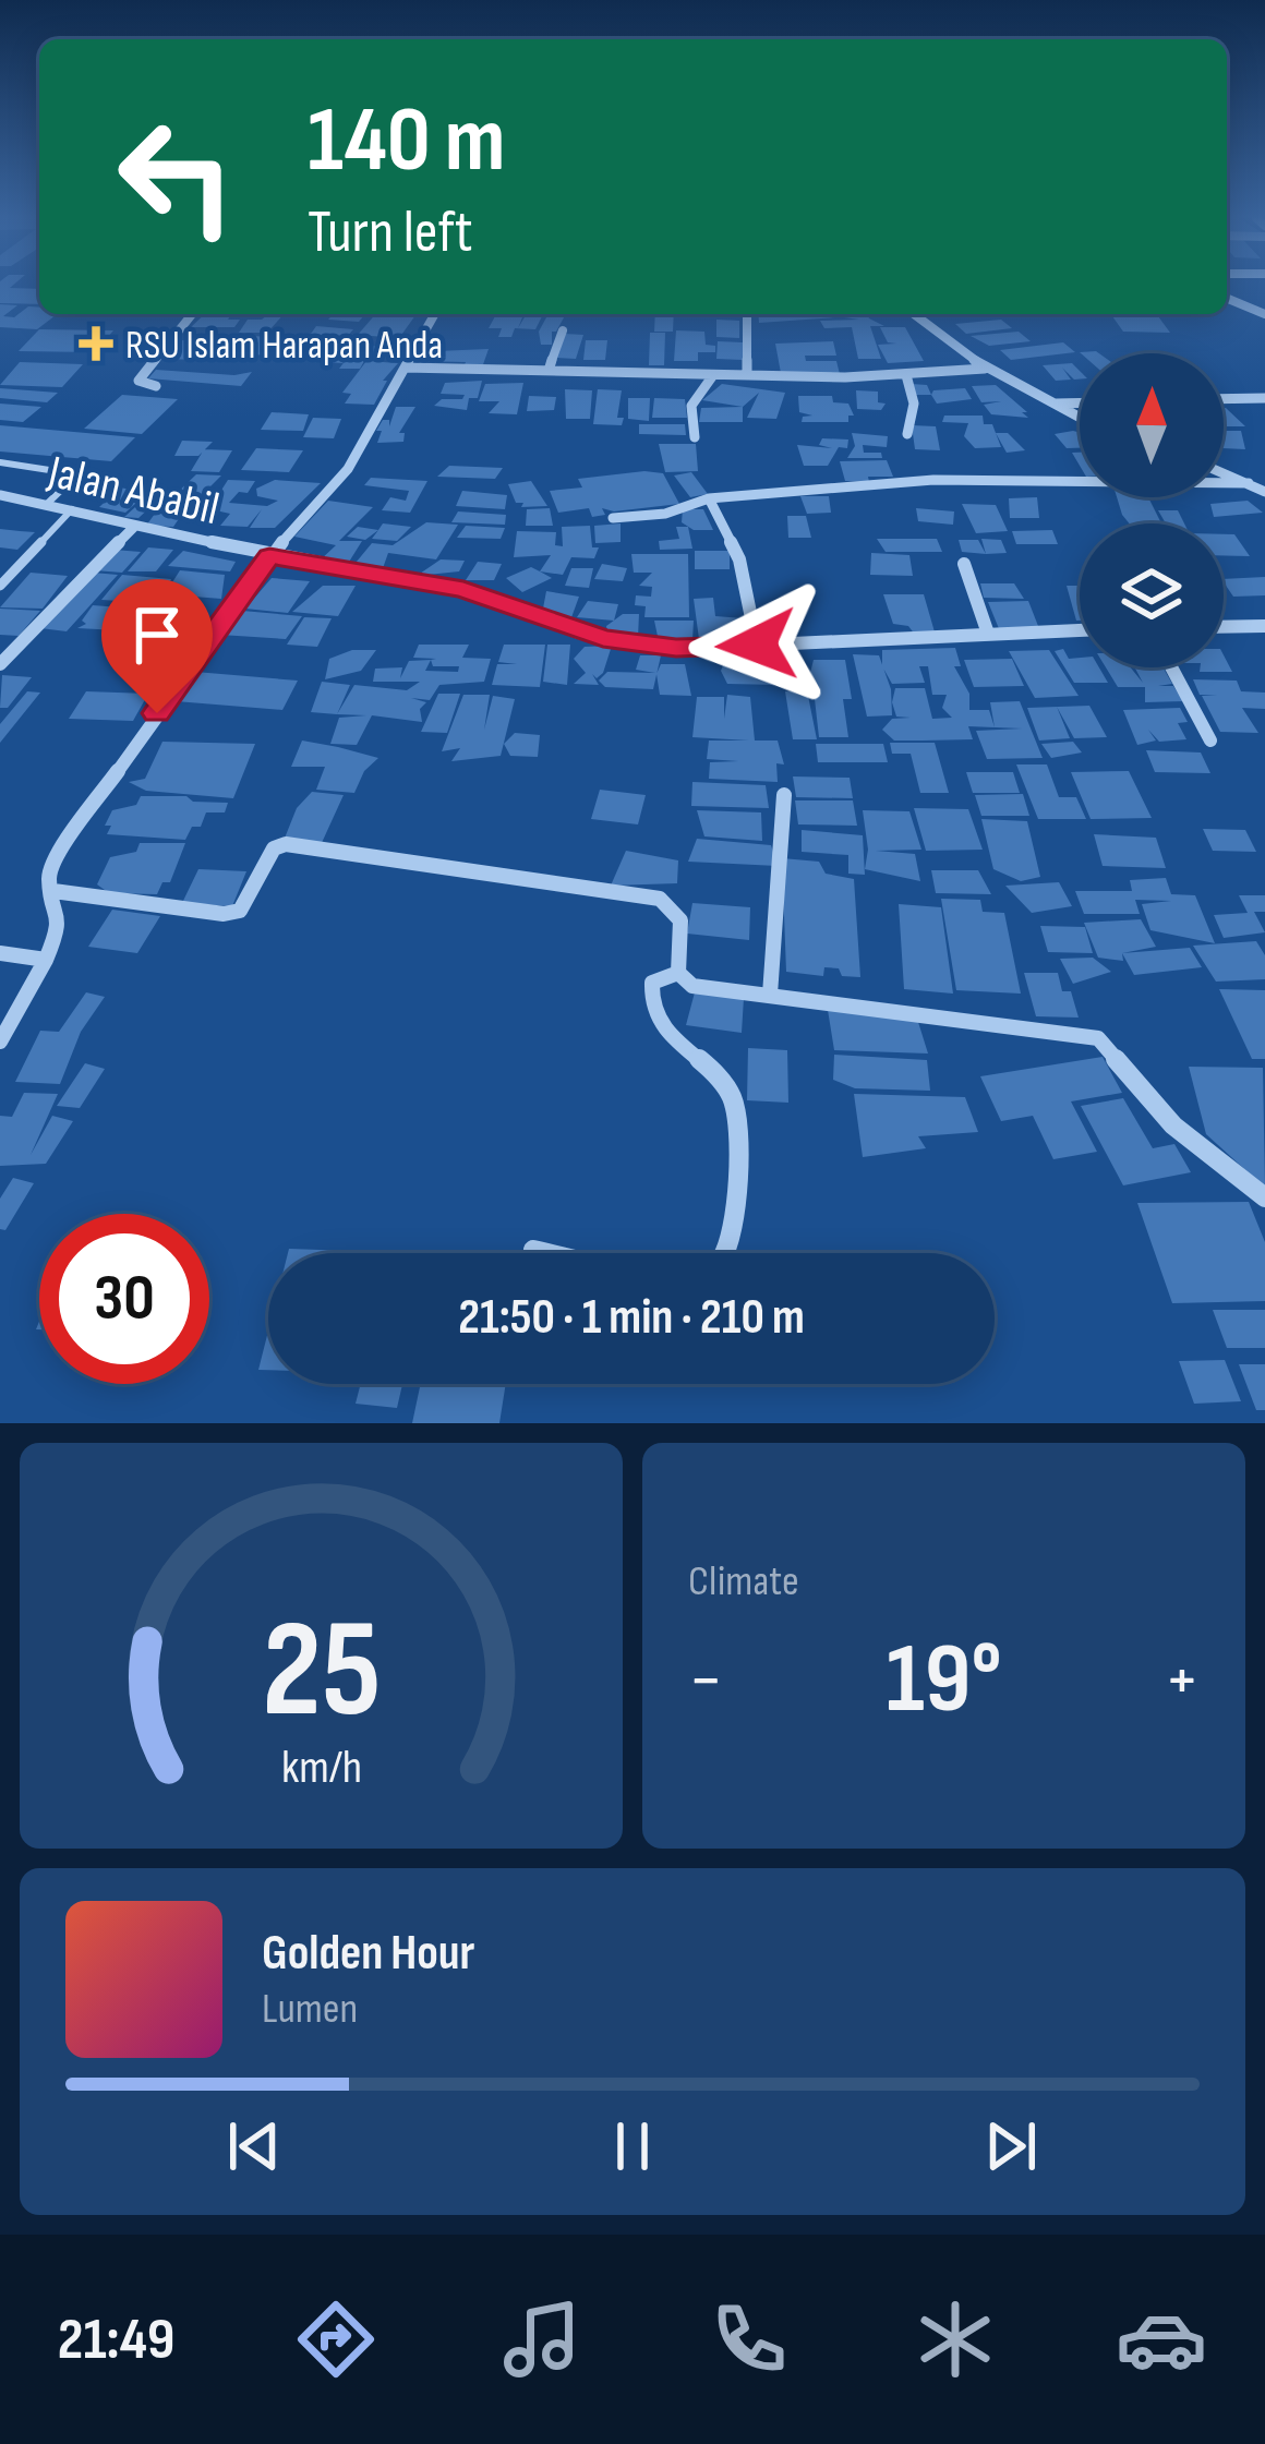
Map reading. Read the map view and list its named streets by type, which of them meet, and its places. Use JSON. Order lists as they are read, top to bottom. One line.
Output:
{"streets":{"street":["Jalan Ababil"]},"places":{"health":["RSU Islam Harapan Anda"]},"north":"top","page":{"turn":["140 m","Turn left"],"limit":"30","trip":"21:50 · 1 min · 210 m","tile":"Climate","heat":["−","19°","+"],"song":["Golden Hour","Lumen"],"tabs":"21:49","gauge":["25","km/h"]}}
